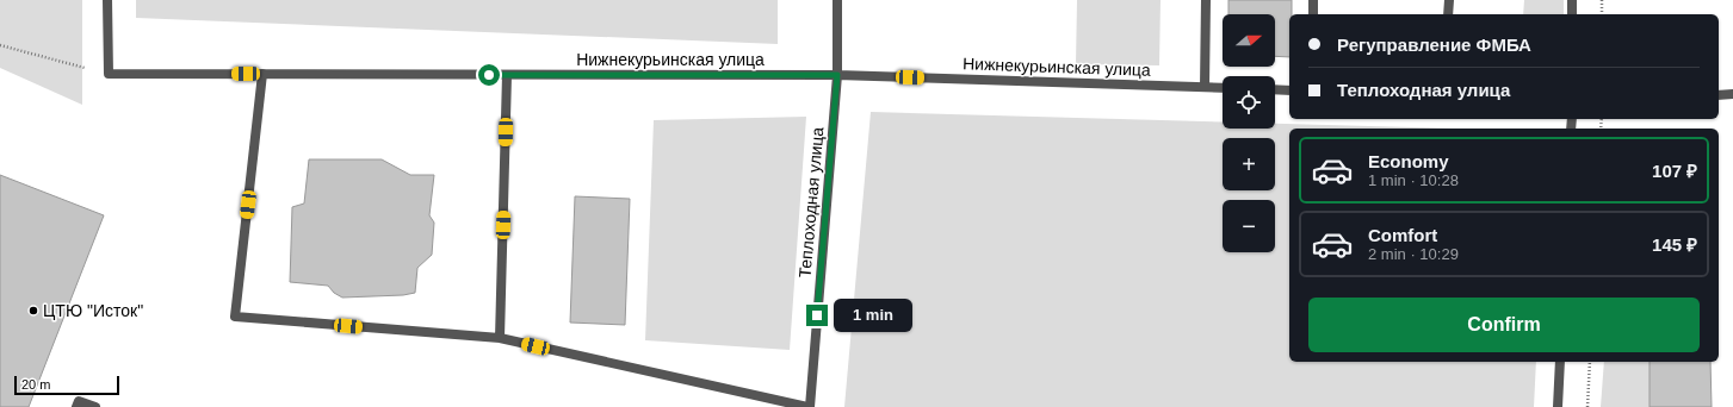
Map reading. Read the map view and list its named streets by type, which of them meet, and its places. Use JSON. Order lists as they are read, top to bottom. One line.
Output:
{"streets":{"street":["Нижнекурьинская улица","Теплоходная улица"]},"crossings":[["Нижнекурьинская улица","Теплоходная улица"]],"places":["ЦТЮ \"Исток\""],"scale_bar":"20 m","north":"right","page":{"map_buttons":["+","−"],"banner":["Регуправление ФМБА","Теплоходная улица"],"list":[{"name":"Economy","note":"1 min · 10:28","value":"107 ₽"},{"name":"Comfort","note":"2 min · 10:29","value":"145 ₽"}],"buttons":"Confirm","bubble":"1 min","scale":"20 m"}}
